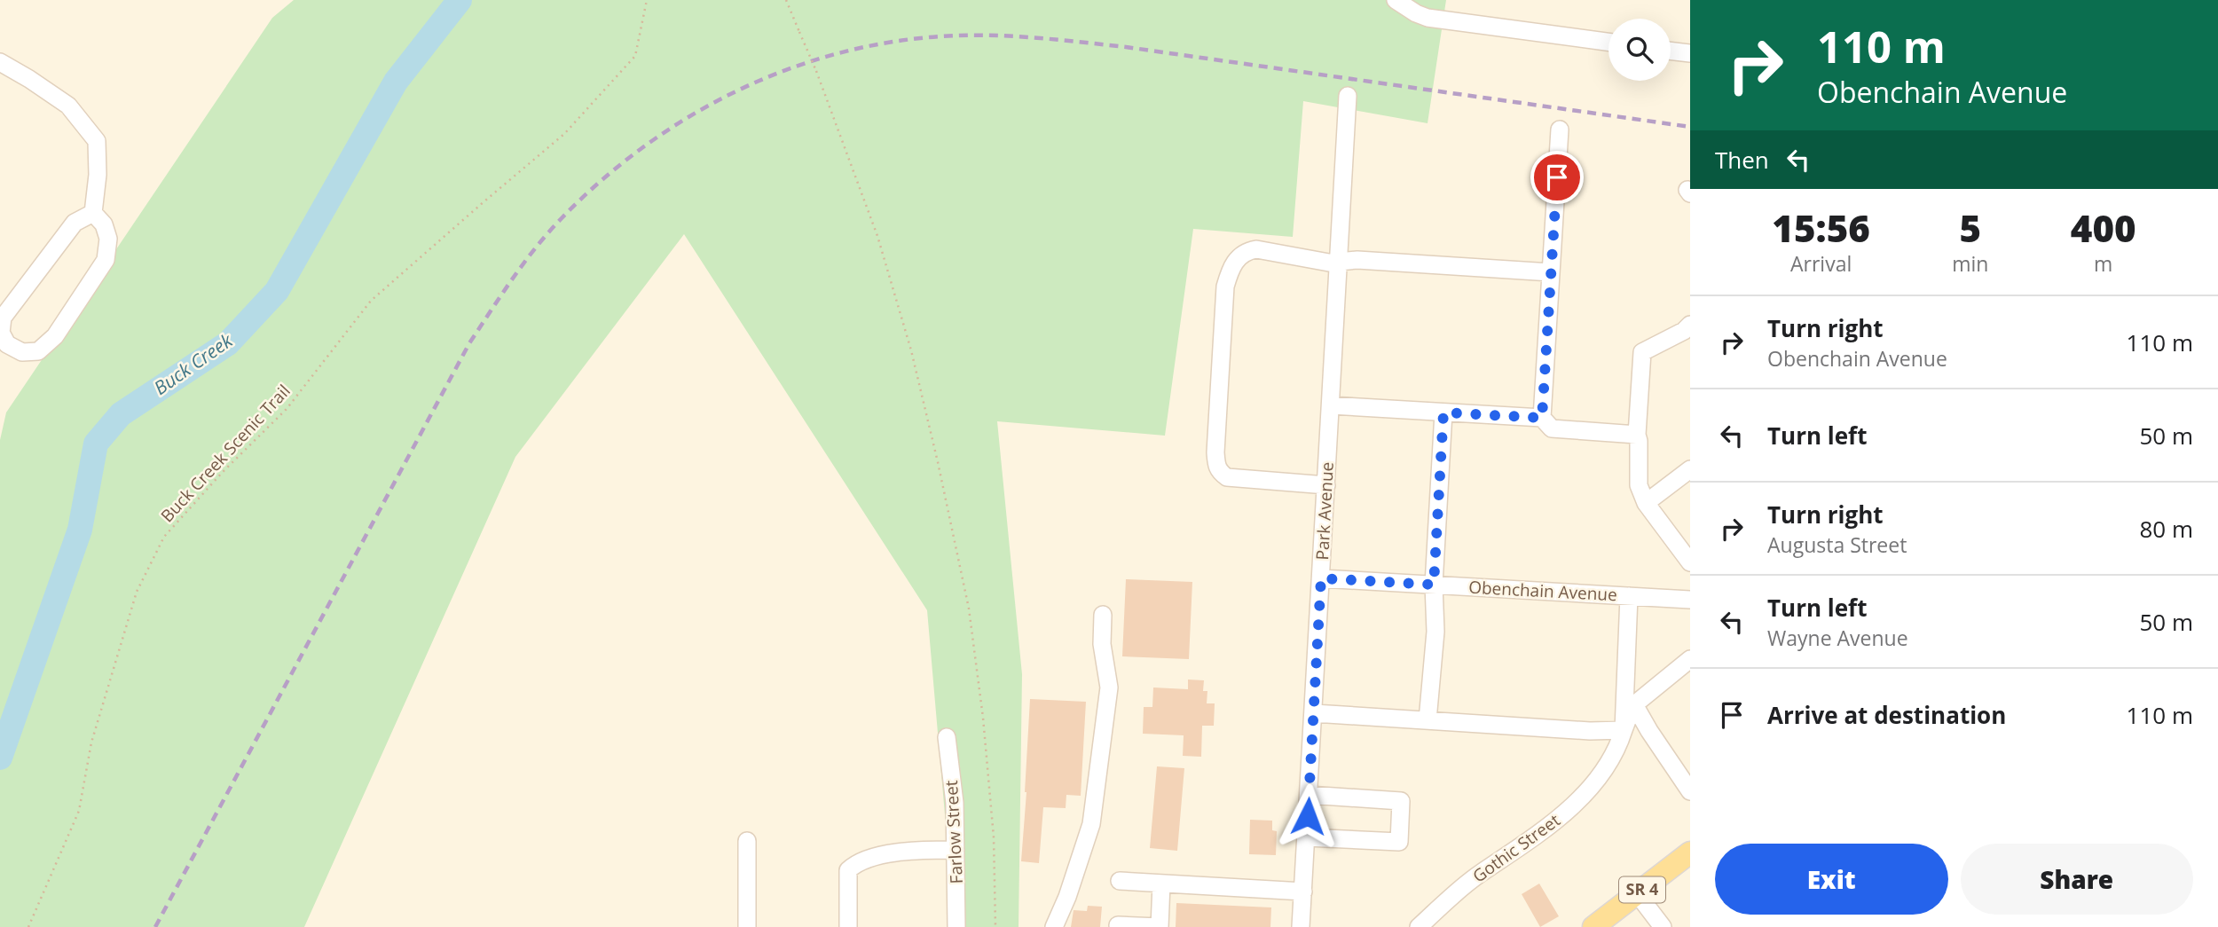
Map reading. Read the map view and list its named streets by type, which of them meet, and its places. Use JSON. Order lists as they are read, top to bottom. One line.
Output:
{"streets":{"main road":["SR 4"],"street":["Park Avenue","Obenchain Avenue","Farlow Street","Gothic Street"],"path":["Buck Creek Scenic Trail"]},"crossings":[["Park Avenue","Obenchain Avenue"],["Obenchain Avenue","Gothic Street"]],"water":["Buck Creek"],"page":{"turn":["110 m","Obenchain Avenue"],"then":"Then","eta":["15:56","Arrival","5","min","400","m"],"list":[{"name":"Turn right","note":"Obenchain Avenue","value":"110 m"},{"name":"Turn left","value":"50 m"},{"name":"Turn right","note":"Augusta Street","value":"80 m"},{"name":"Turn left","note":"Wayne Avenue","value":"50 m"},{"name":"Arrive at destination","value":"110 m"}],"buttons":["Exit","Share"]}}
